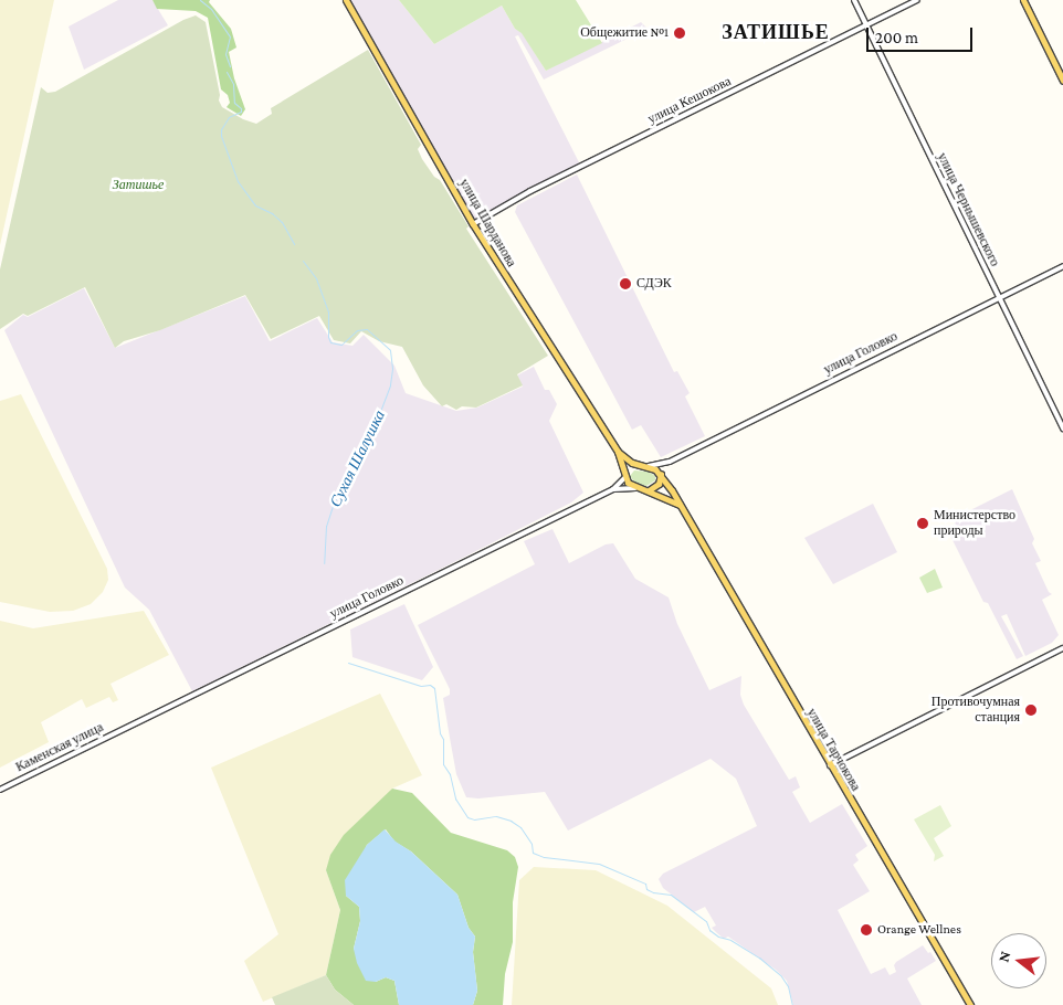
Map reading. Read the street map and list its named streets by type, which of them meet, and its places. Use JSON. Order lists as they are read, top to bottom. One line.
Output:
{"streets":{"main road":["улица Шарданова","улица Тарчокова"],"street":["улица Кешокова","улица Чернышевского","улица Головко","Каменская улица"]},"crossings":[["улица Кешокова","улица Чернышевского"],["улица Кешокова","улица Шарданова"],["улица Чернышевского","улица Головко"],["улица Головко","Каменская улица"]],"districts":["ЗАТИШЬЕ"],"water":["Сухая Шалушка"],"parks":["Затишье"],"places":["Общежитие №1","СДЭК","Министерство природы","Противочумная станция","Orange Wellnes"],"scale_bar":"200 m","north":"left"}
